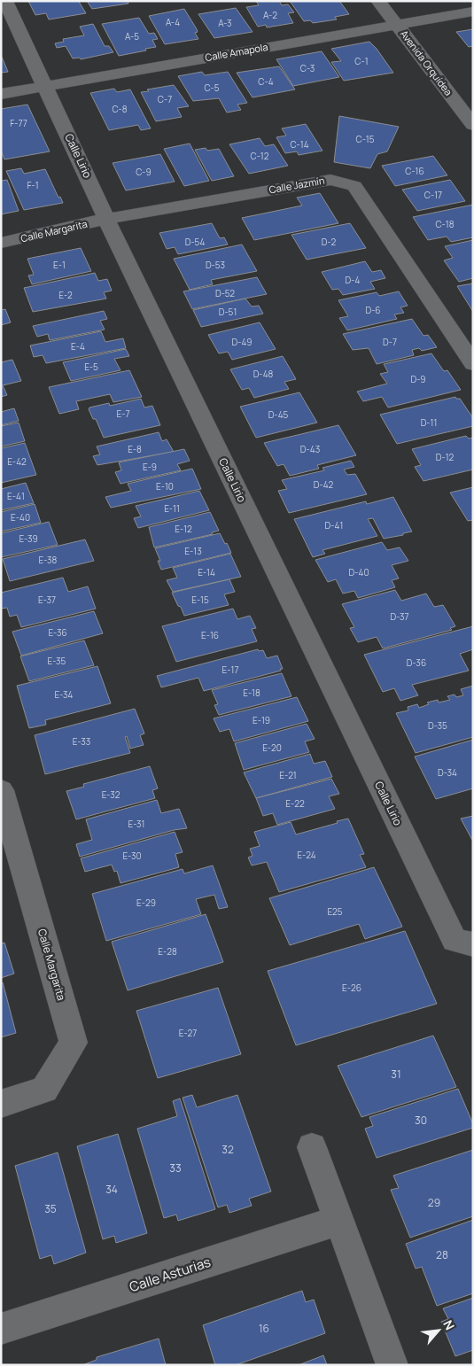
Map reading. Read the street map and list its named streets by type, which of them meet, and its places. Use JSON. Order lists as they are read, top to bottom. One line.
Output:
{"streets":{"street":["Calle Amapola","Avenida Orquídea","Calle Lirio","Calle Jazmín","Calle Margarita","Calle Asturias"]},"crossings":[["Calle Amapola","Avenida Orquídea"],["Calle Amapola","Calle Lirio"],["Calle Lirio","Calle Jazmín"],["Calle Lirio","Calle Margarita"],["Calle Jazmín","Calle Margarita"]],"house_numbers":["A-2","A-4","A-3","A-5","C-1","C-3","C-4","C-5","C-7","C-8","F-77","C-15","C-14","C-12","C-16","C-9","F-1","C-17","C-18","D-54","D-2","E-1","D-53","D-4","D-52","E-2","D-6","D-51","D-49","D-7","E-4","E-5","D-48","D-9","E-7","D-45","D-11","E-8","D-43","D-12","E-42","E-9","D-42","E-10","E-41","E-11","E-40","D-41","E-12","E-39","E-13","E-38","E-14","D-40","E-37","E-15","D-37","E-36","E-16","E-35","D-36","E-17","E-18","E-34","E-19","D-35","E-33","E-20","D-34","E-21","E-32","E-22","E-31","E-24","E-30","E-29","E25","E-28","E-26","E-27","31","30","32","33","34","29","35","28","16"],"north":"top right"}
